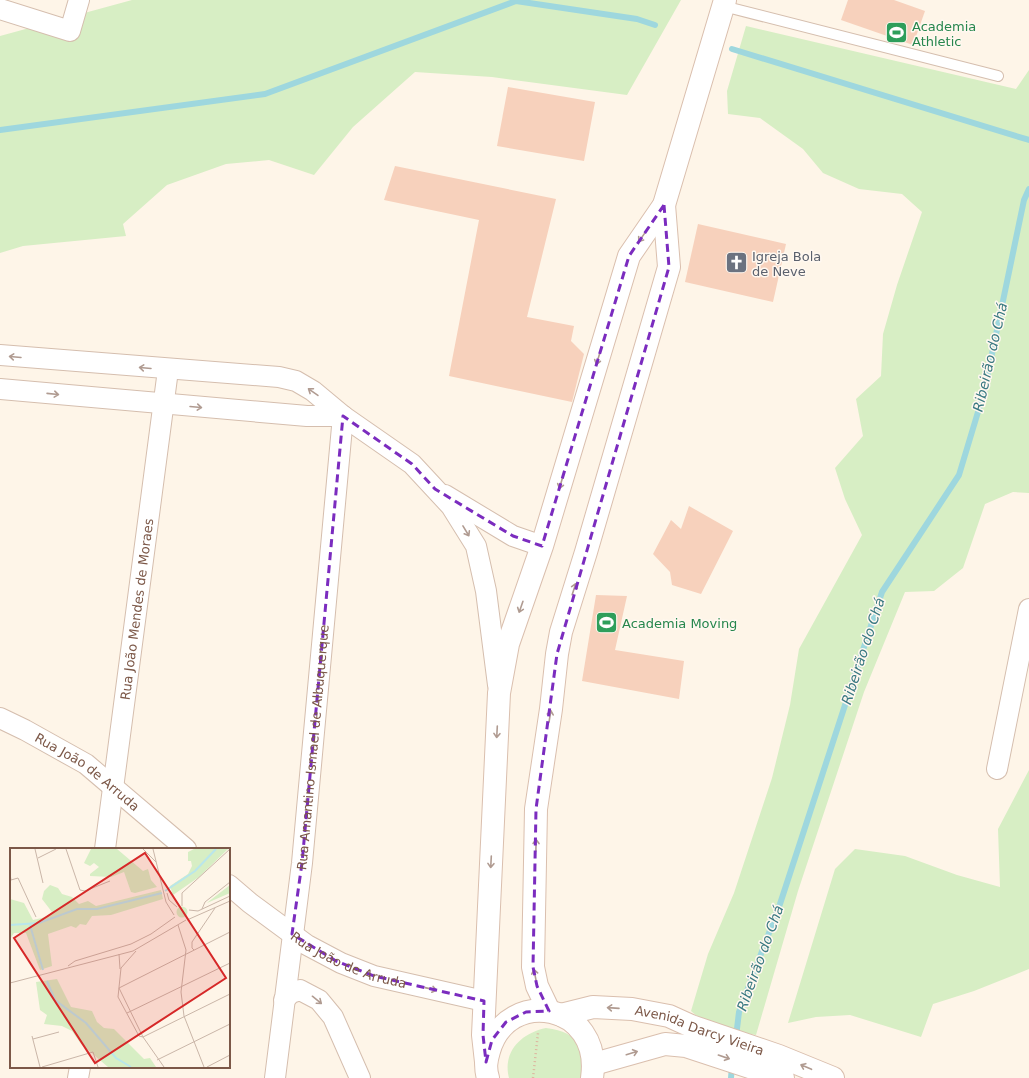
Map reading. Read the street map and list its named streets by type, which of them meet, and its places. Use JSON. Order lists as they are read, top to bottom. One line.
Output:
{"streets":{"main road":["Avenida Darcy Vieira"],"street":["Rua João Mendes de Moraes","Rua Amantino Ismael de Albuquerque","Rua João de Arruda"]},"crossings":[["Rua João Mendes de Moraes","Rua João de Arruda"],["Rua Amantino Ismael de Albuquerque","Rua João de Arruda"]],"one_way":["Rua João de Arruda"],"water":["Ribeirão do Chá"],"places":{"sports":["Academia Athletic","Academia Moving"],"church":["Igreja Bola de Neve"]}}
